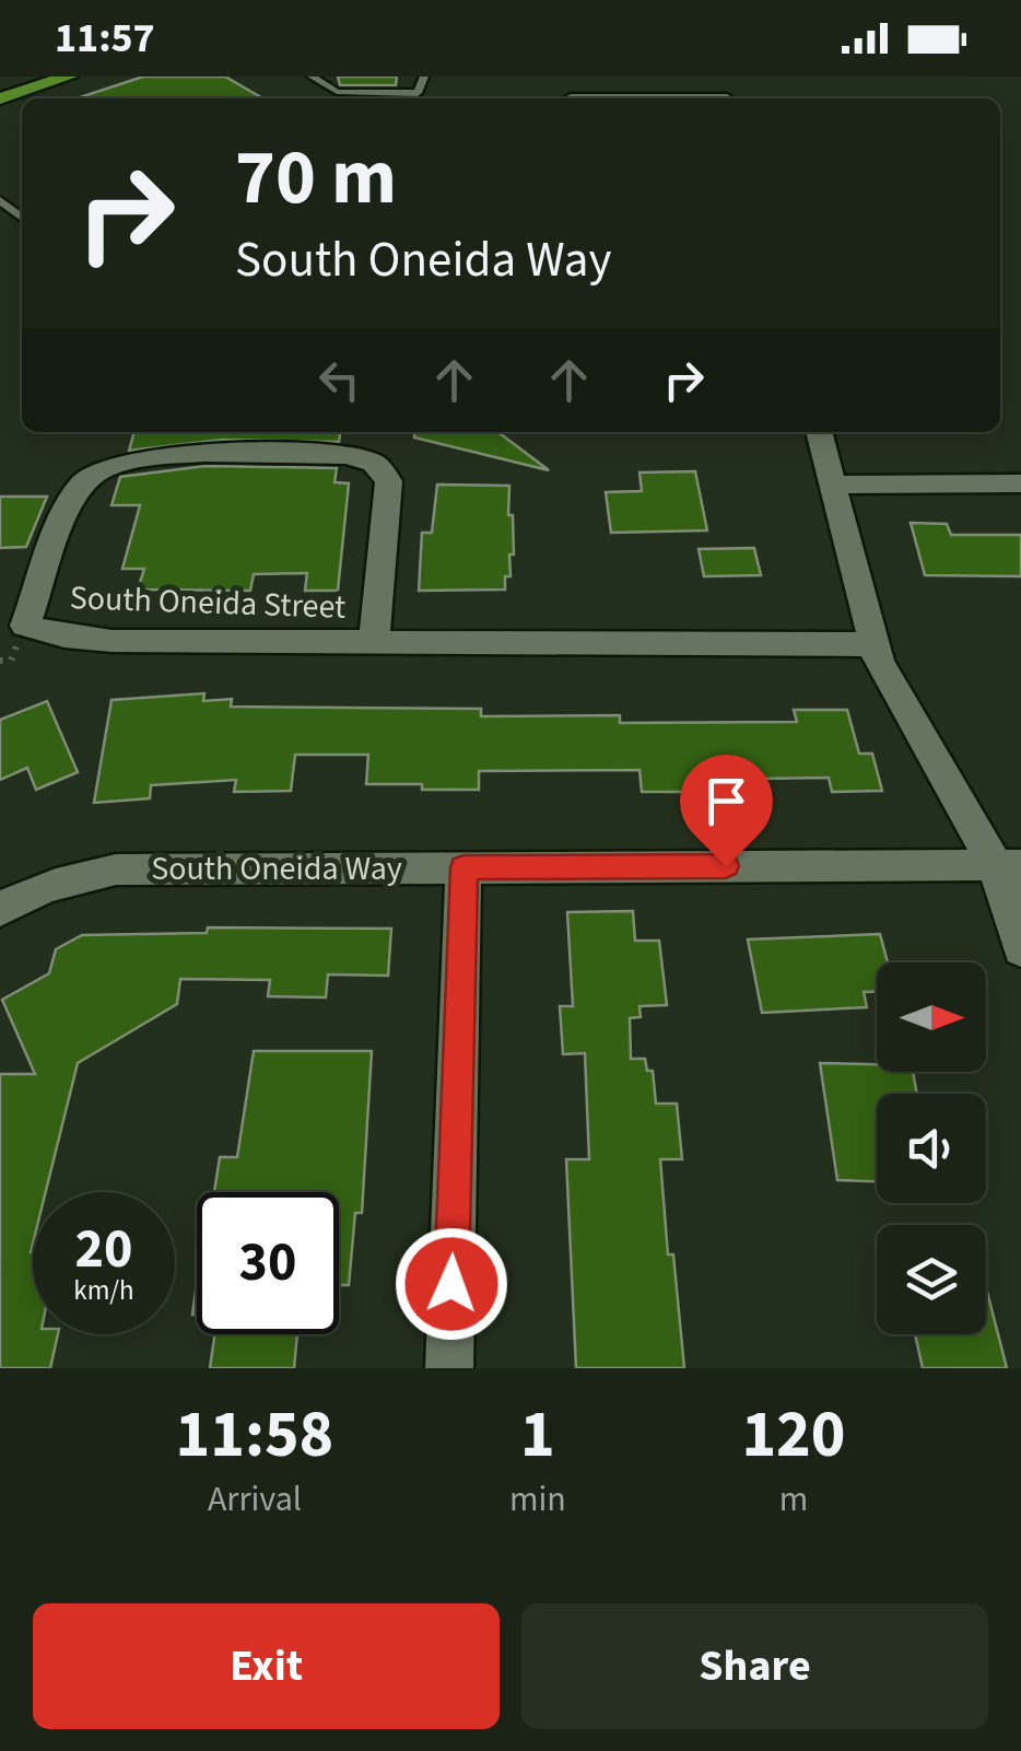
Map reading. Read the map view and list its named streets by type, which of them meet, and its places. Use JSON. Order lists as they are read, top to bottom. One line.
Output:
{"streets":{"street":["South Oneida Street","South Oneida Way"]},"north":"right","page":{"status":"11:57","turn":["70 m","South Oneida Way"],"speed":"20 km/h","limit":"30","eta":["11:58","Arrival","1","min","120","m"],"buttons":["Exit","Share"]}}
